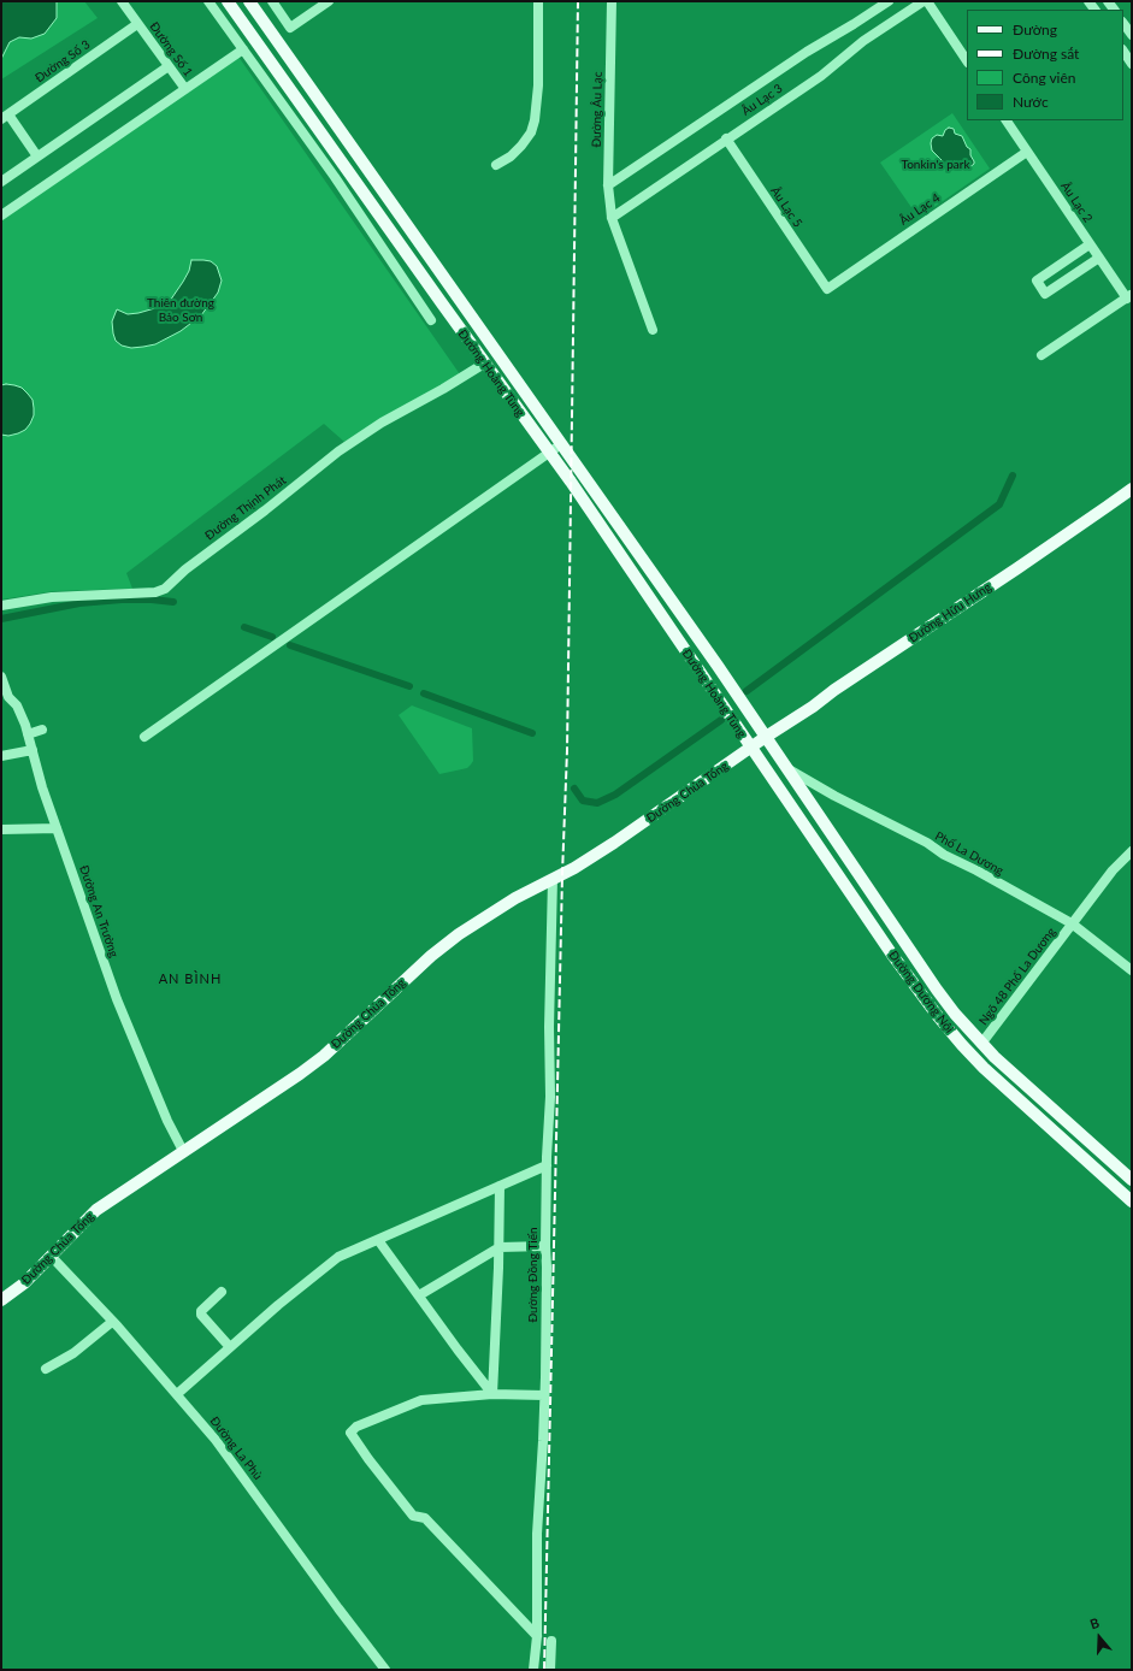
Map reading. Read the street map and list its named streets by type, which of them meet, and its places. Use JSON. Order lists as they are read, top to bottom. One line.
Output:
{"streets":{"main road":["Đường Hoàng Tùng","Đường Hữu Hưng","Đường Chùa Tổng","Đường Dương Nội"],"street":["Đường Số 1","Đường Số 3","Âu Lạc 3","Đường Âu Lạc","Âu Lạc 2","Âu Lạc 5","Âu Lạc 4","Đường Thịnh Phát","Phố La Dương","Đường An Trường","Ngõ 48 Phố La Dương","Đường Đồng Tiến","Đường La Phù"]},"crossings":[["Đường Số 1","Đường Số 3"],["Âu Lạc 3","Đường Âu Lạc"],["Âu Lạc 3","Âu Lạc 5"],["Âu Lạc 2","Âu Lạc 4"],["Âu Lạc 5","Âu Lạc 4"],["Đường Hoàng Tùng","Đường Thịnh Phát"],["Đường Hoàng Tùng","Đường Hữu Hưng"],["Đường Hoàng Tùng","Đường Chùa Tổng"],["Đường Hoàng Tùng","Đường Dương Nội"],["Đường Hữu Hưng","Đường Chùa Tổng"],["Đường Hữu Hưng","Đường Dương Nội"],["Đường Chùa Tổng","Đường An Trường"],["Đường Chùa Tổng","Đường Dương Nội"],["Đường Chùa Tổng","Đường Đồng Tiến"],["Đường Chùa Tổng","Đường La Phù"],["Phố La Dương","Ngõ 48 Phố La Dương"],["Phố La Dương","Đường Dương Nội"],["Ngõ 48 Phố La Dương","Đường Dương Nội"]],"districts":["AN BÌNH"],"parks":["Tonkin's park","Thiên đường Bảo Sơn"],"legend":["Đường","Đường sắt","Công viên","Nước"],"north":"top"}
